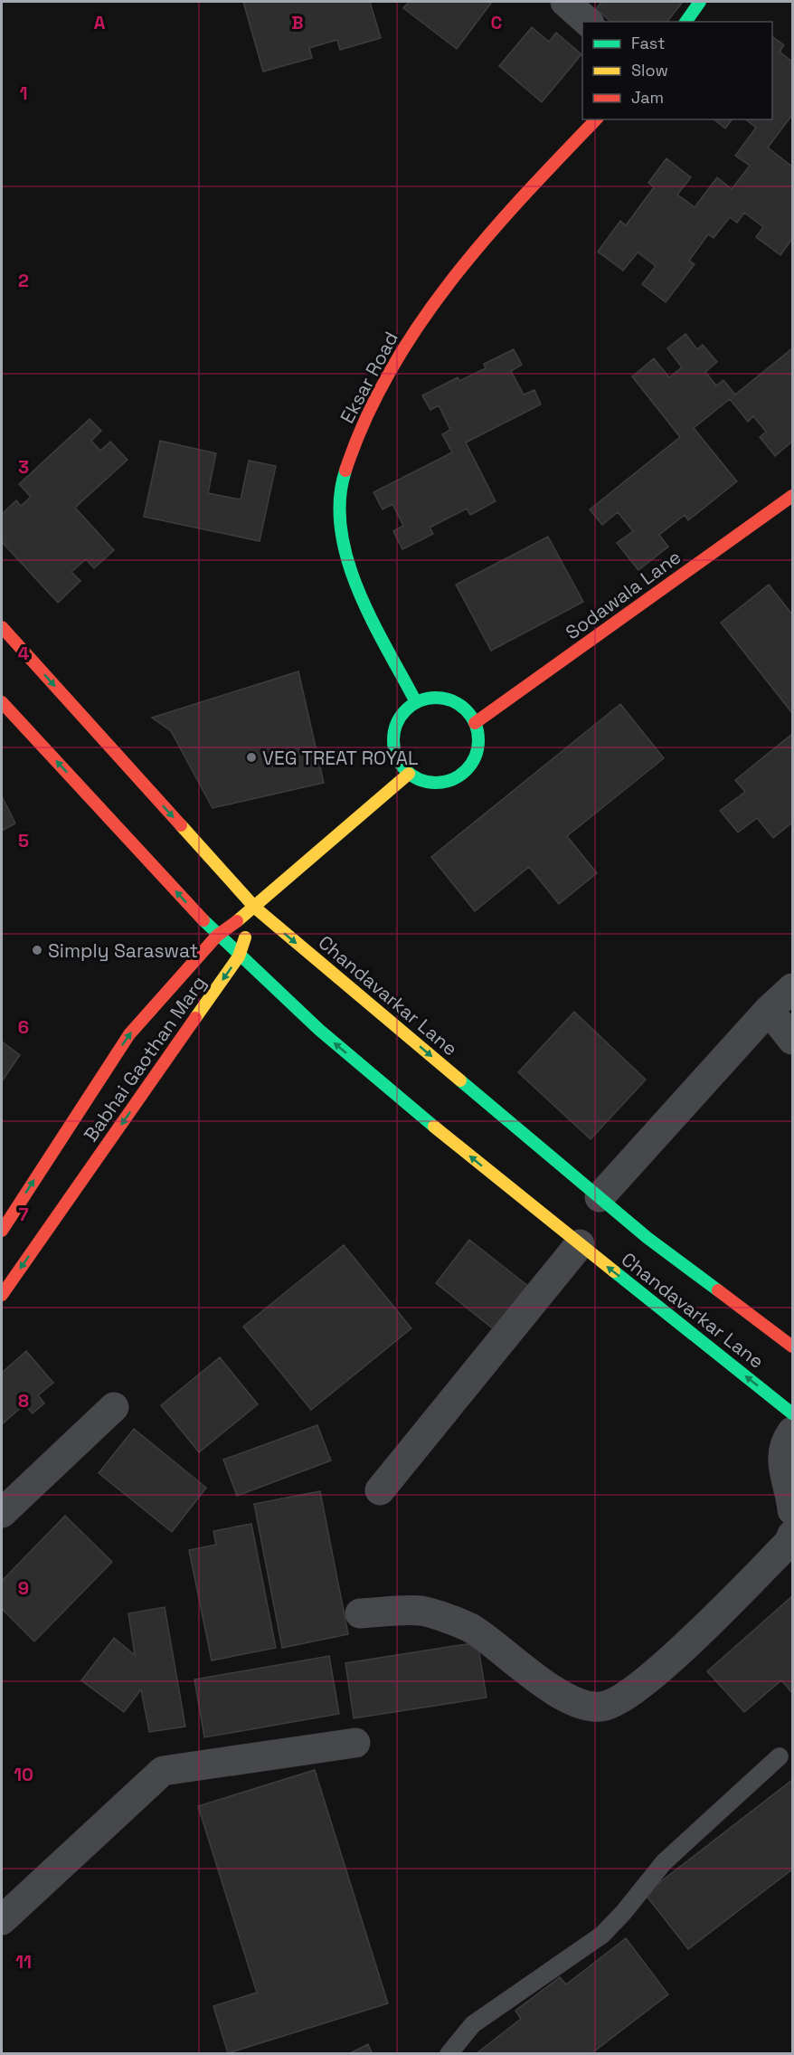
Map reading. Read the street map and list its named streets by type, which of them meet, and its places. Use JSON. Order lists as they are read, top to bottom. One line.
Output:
{"streets":{"street":["Eksar Road","Sodawala Lane","Chandavarkar Lane","Babhai Gaothan Marg"]},"crossings":[["Eksar Road","Sodawala Lane"],["Chandavarkar Lane","Babhai Gaothan Marg"]],"places":["VEG TREAT ROYAL","Simply Saraswat"],"legend":["Fast","Slow","Jam"],"grid":{"columns":["A","B","C"],"rows":["1","2","3","4","5","6","7","8","9","10","11"]}}
